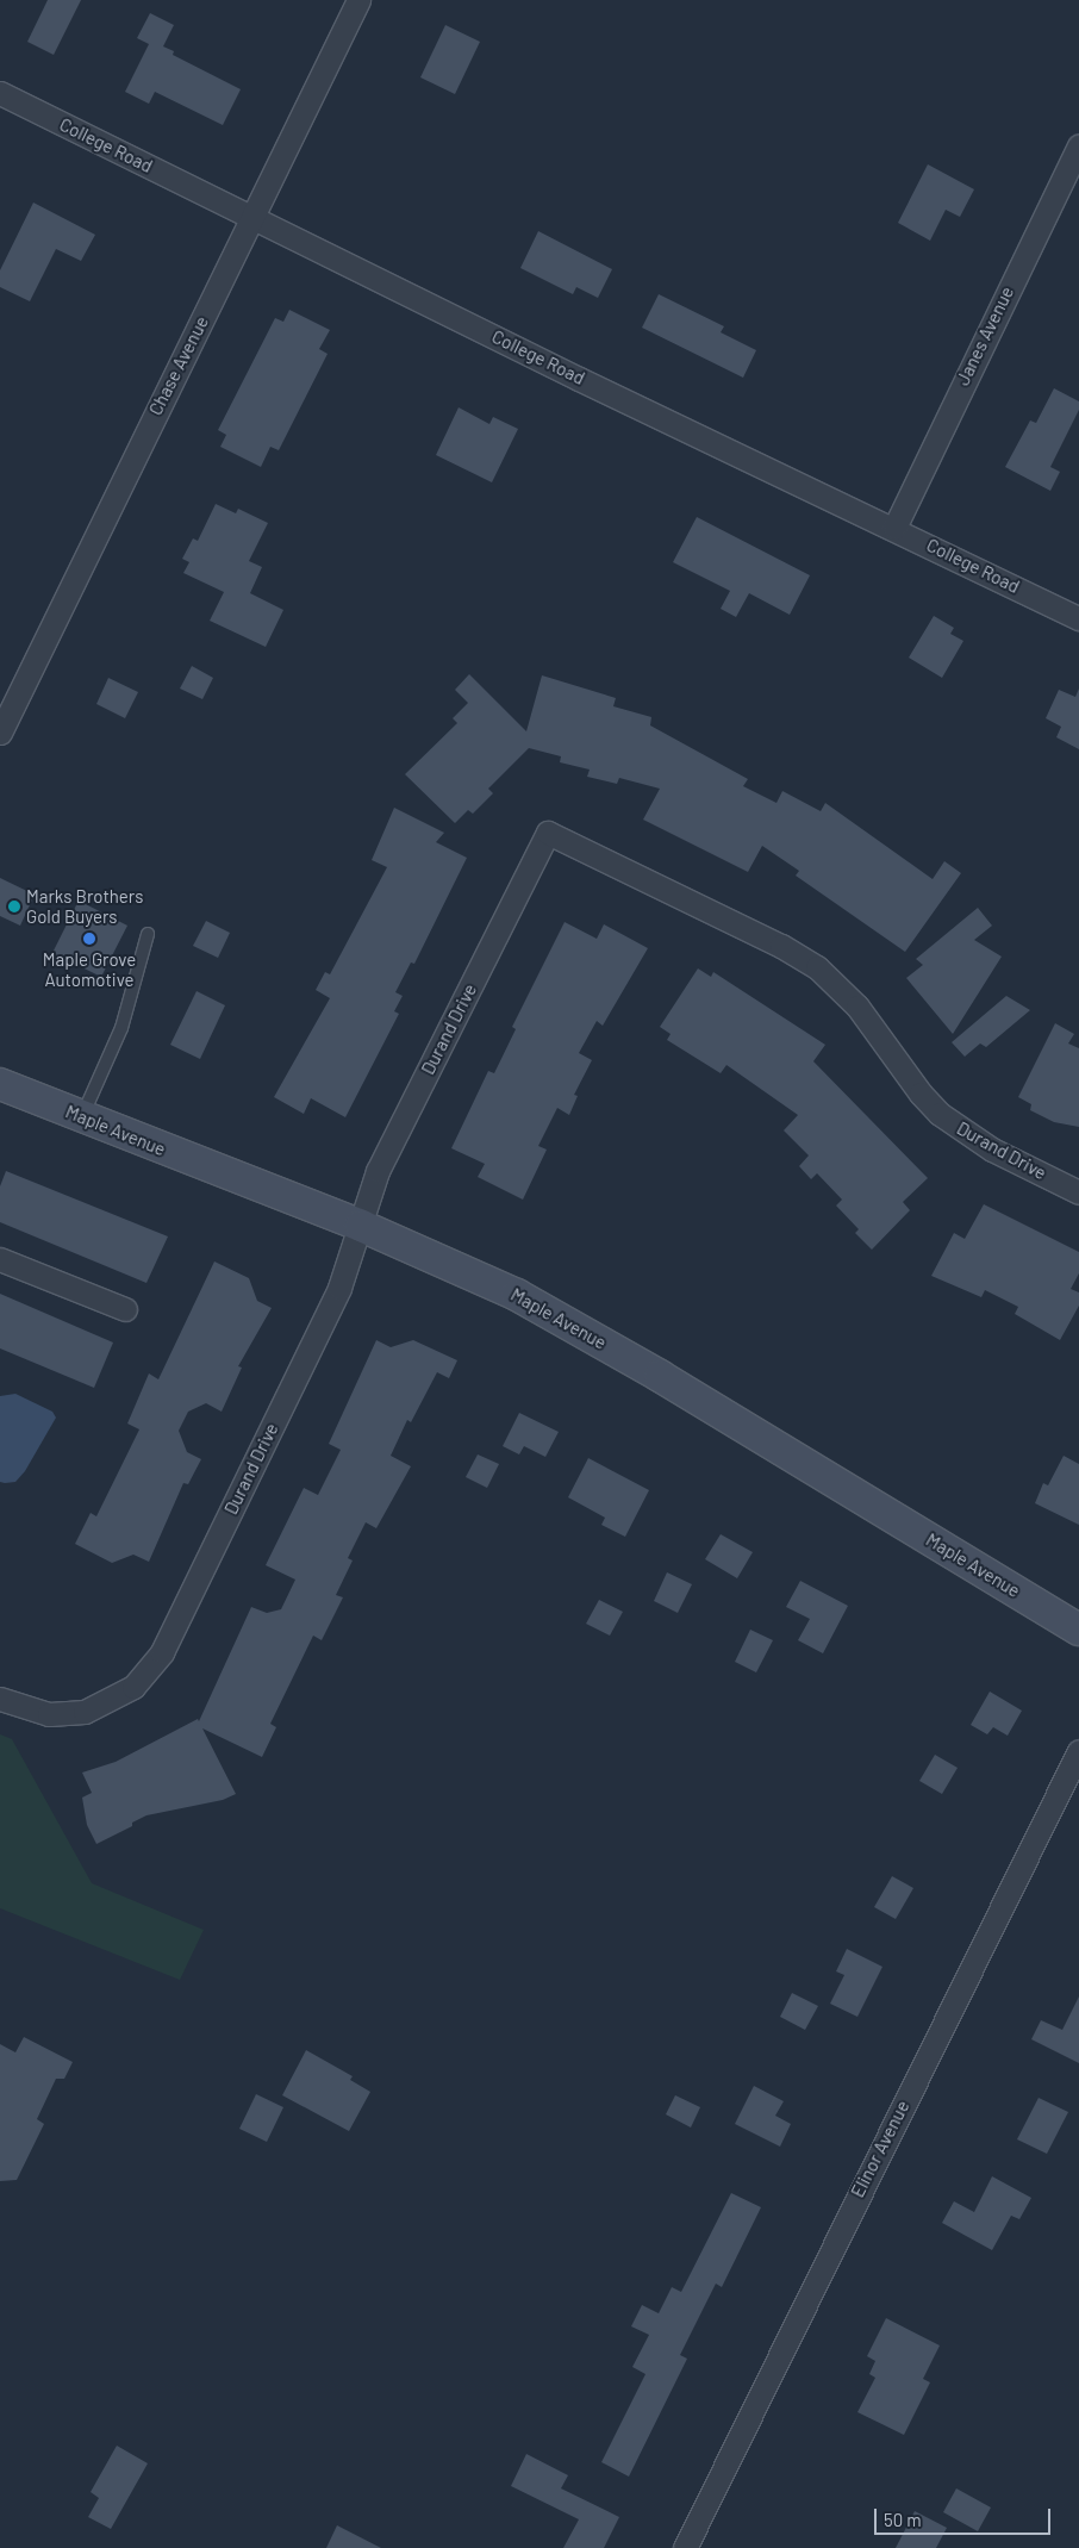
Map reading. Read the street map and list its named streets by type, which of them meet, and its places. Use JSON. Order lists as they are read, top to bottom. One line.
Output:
{"streets":{"main road":["Maple Avenue"],"street":["College Road","Janes Avenue","Chase Avenue","Durand Drive","Elinor Avenue"]},"crossings":[["College Road","Janes Avenue"],["College Road","Chase Avenue"],["Durand Drive","Maple Avenue"]],"places":["Marks Brothers Gold Buyers","Maple Grove Automotive"],"scale_bar":"50 m"}
